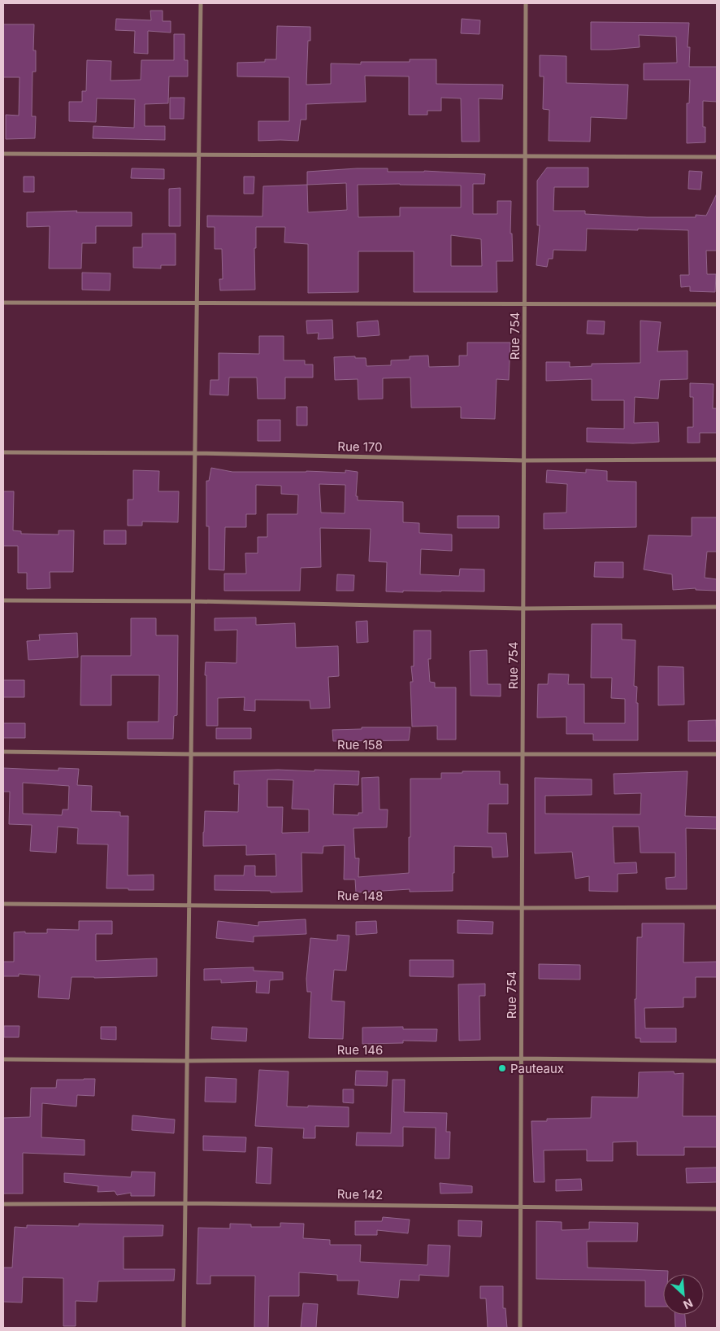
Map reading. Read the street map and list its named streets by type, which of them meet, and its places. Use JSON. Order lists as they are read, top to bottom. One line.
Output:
{"streets":{"street":["Rue 754","Rue 170","Rue 158","Rue 148","Rue 146","Rue 142"]},"crossings":[["Rue 754","Rue 170"],["Rue 754","Rue 158"],["Rue 754","Rue 148"],["Rue 754","Rue 146"],["Rue 754","Rue 142"]],"places":["Pauteaux"],"north":"bottom right"}
